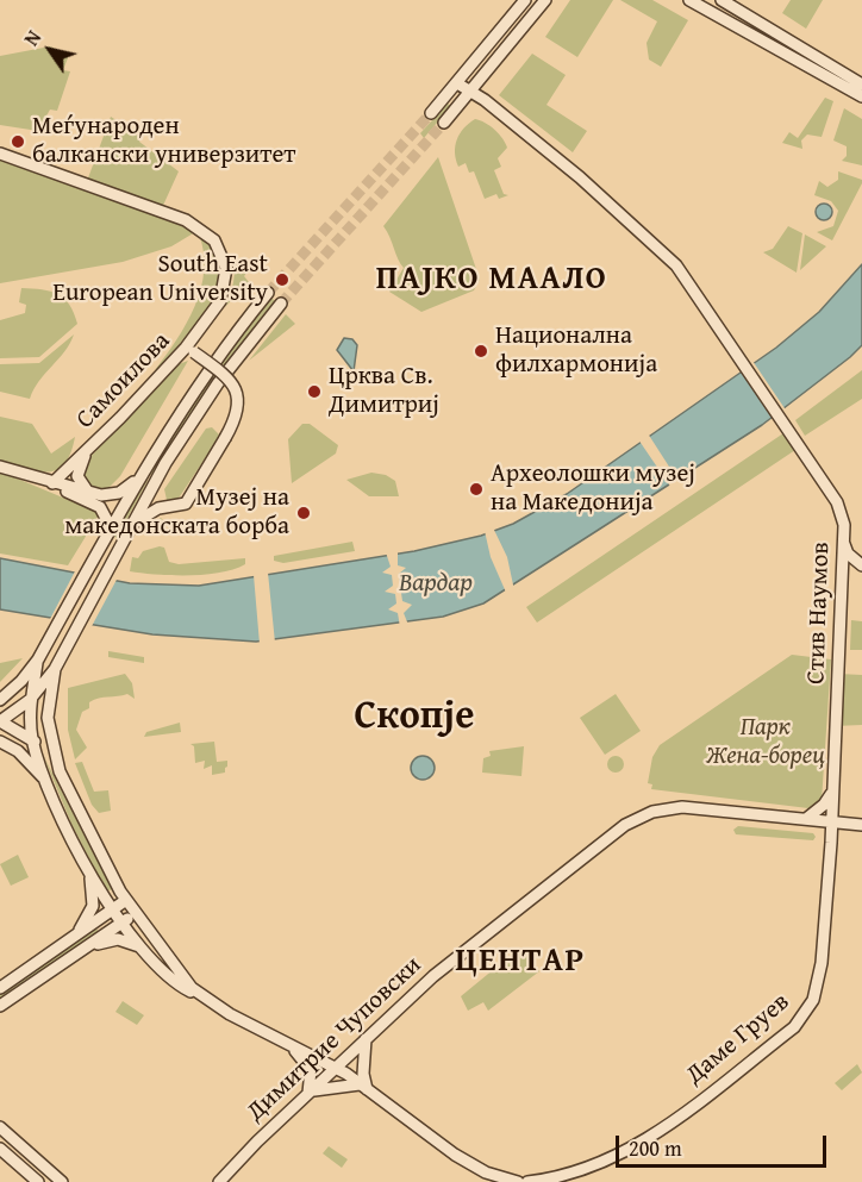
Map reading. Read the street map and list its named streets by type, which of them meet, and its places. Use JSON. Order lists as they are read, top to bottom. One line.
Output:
{"streets":{"street":["Самоилова","Стив Наумов","Димитрие Чуповски","Даме Груев"]},"crossings":[["Стив Наумов","Димитрие Чуповски"],["Стив Наумов","Даме Груев"],["Димитрие Чуповски","Даме Груев"]],"districts":["ПАЈКО МААЛО","Скопје","ЦЕНТАР"],"water":["Вардар"],"parks":["Парк Жена-борец"],"places":["Меѓународен балкански универзитет","South East European University","Национална филхармонија","Црква Св. Димитриј","Археолошки музеј на Македонија","Музеј на македонската борба"],"scale_bar":"200 m","north":"top left"}
